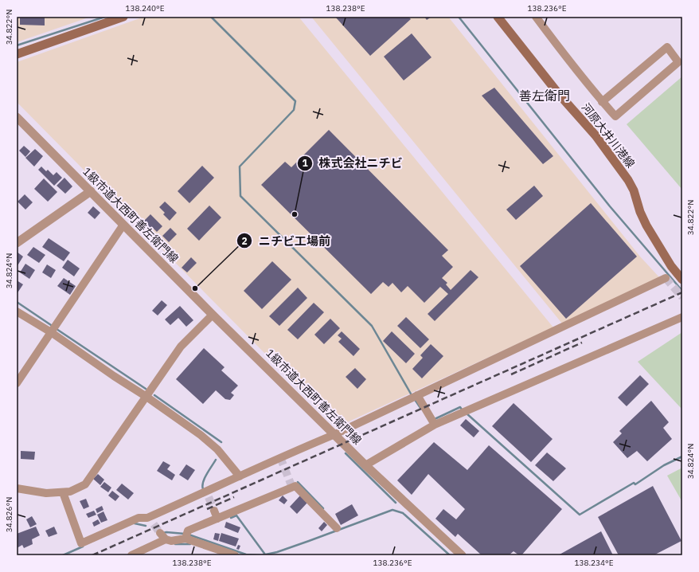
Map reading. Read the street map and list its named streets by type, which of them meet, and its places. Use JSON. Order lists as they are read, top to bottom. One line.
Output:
{"streets":{"main road":["河原大井川港線"],"street":["1級市道大西町善左衛門線"]},"districts":["善左衛門"],"places":["株式会社ニチビ","ニチビ工場前"],"coordinates":["138.240°E","138.238°E","138.236°E","34.822°N","34.824°N","34.826°N","138.234°E"]}
